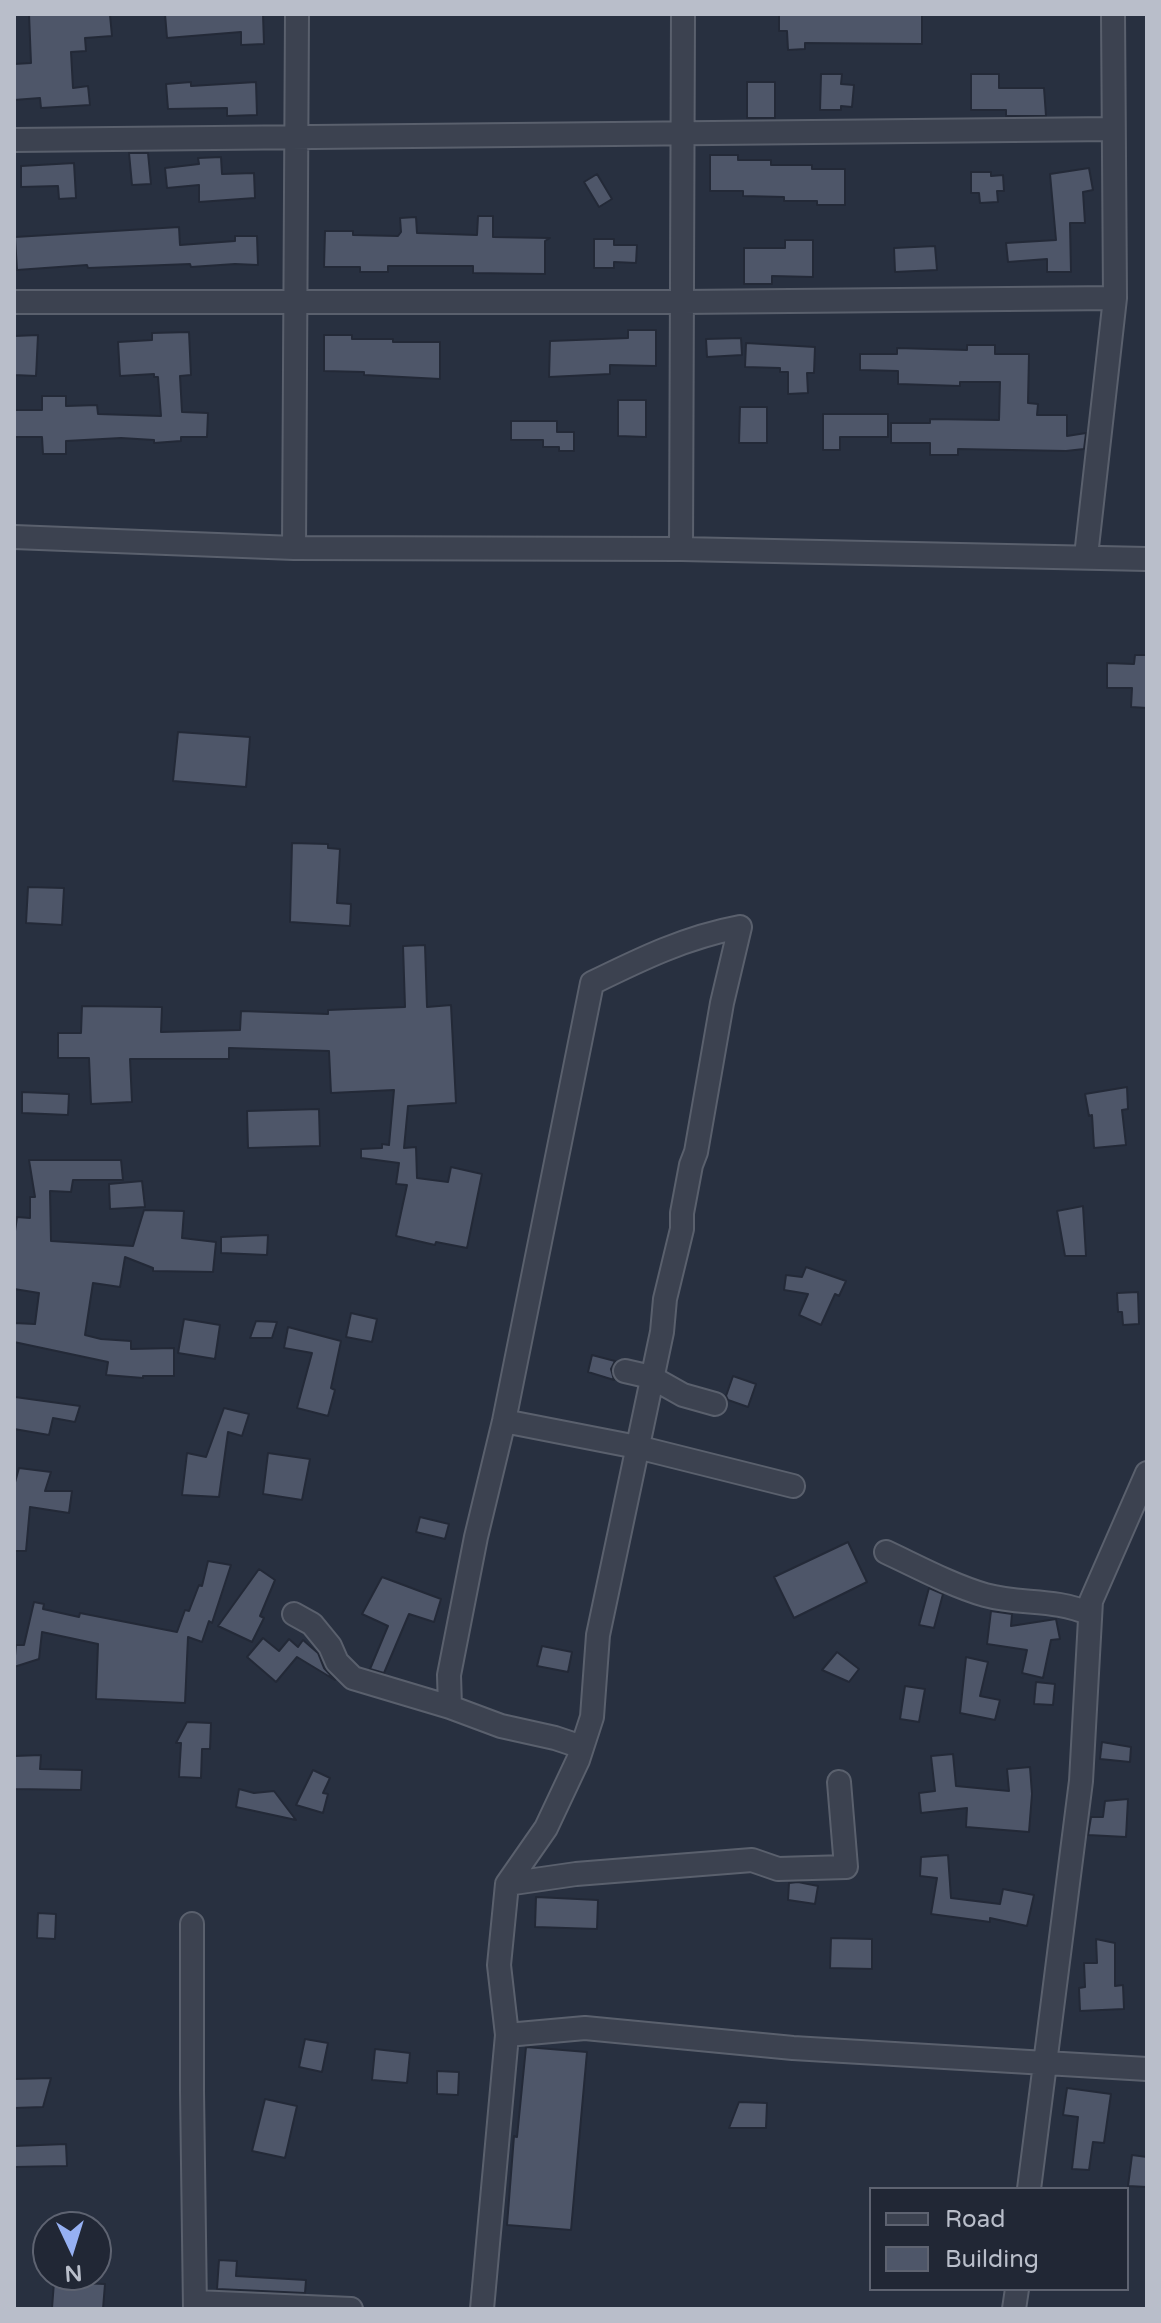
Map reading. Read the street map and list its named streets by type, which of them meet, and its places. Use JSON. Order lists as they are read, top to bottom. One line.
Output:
{"legend":["Road","Building"],"north":"bottom"}
